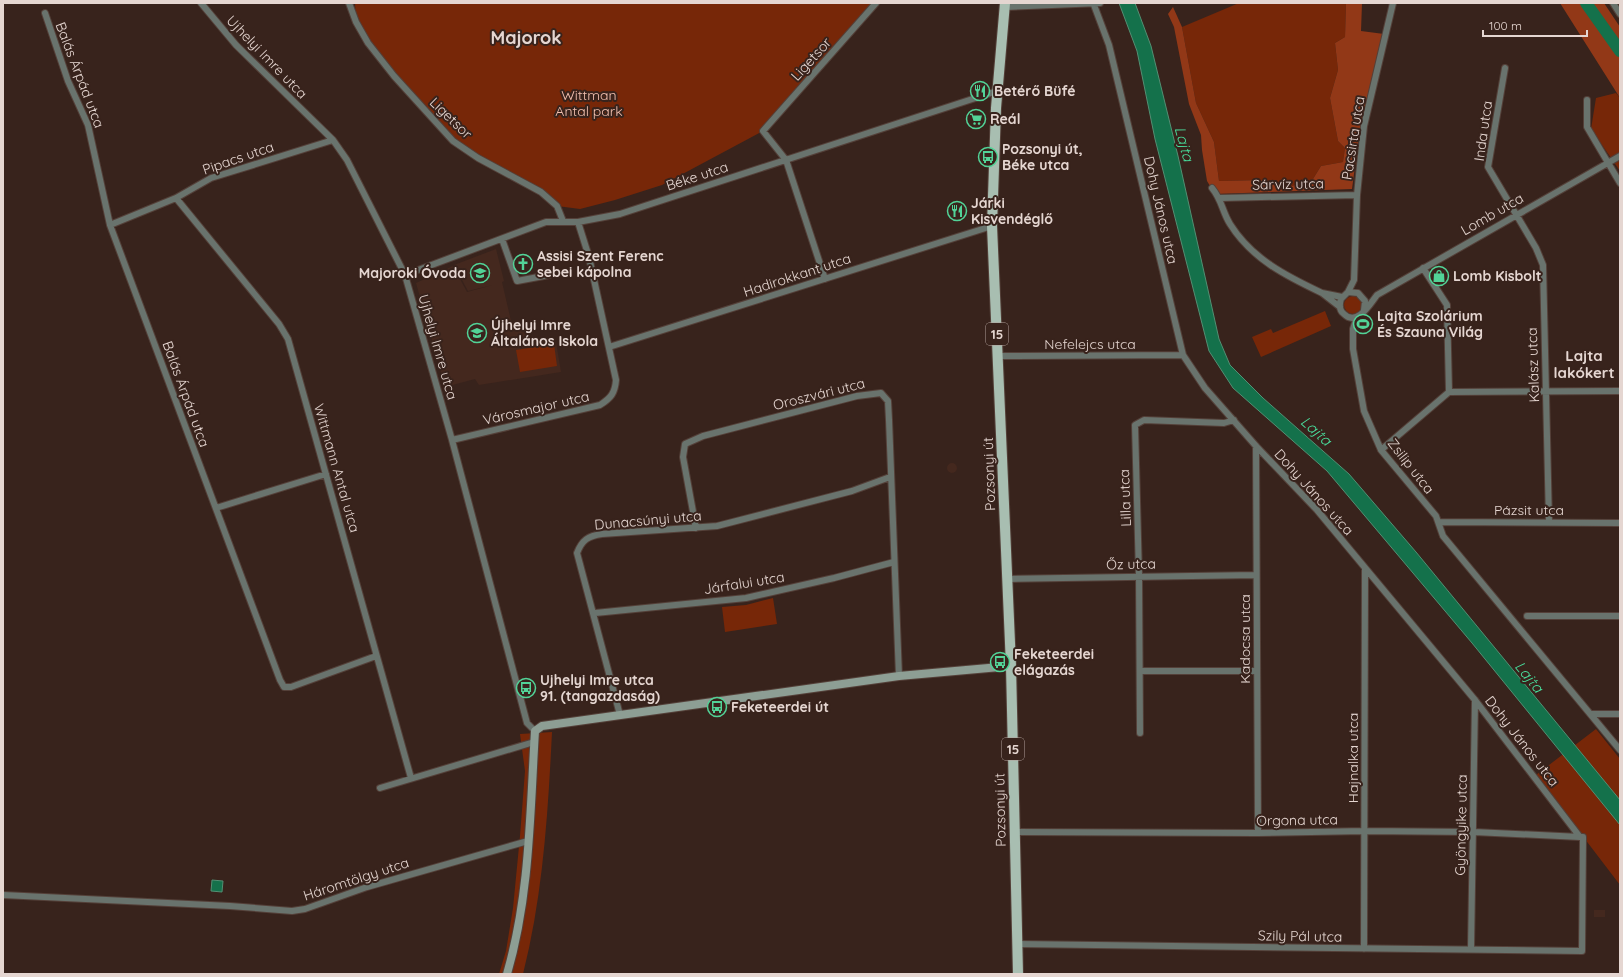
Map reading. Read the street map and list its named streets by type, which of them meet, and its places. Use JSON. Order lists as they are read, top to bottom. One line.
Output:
{"streets":{"main road":["15","Pozsonyi út"],"street":["Ujhelyi Imre utca","Ligetsor","Balás Árpád utca","Inda utca","Pacsirta utca","Pipacs utca","Béke utca","Sárvíz utca","Dohy János utca","Lomb utca","Hadirokkant utca","Nefelejcs utca","Kalász utca","Oroszvári utca","Városmajor utca","Zsilip utca","Wittmann Antal utca","Lilla utca","Pázsit utca","Dunacsúnyi utca","Őz utca","Járfalui utca","Kadocsa utca","Hajnalka utca","Orgona utca","Gyöngyike utca","Háromtölgy utca","Szily Pál utca"]},"crossings":[["Ujhelyi Imre utca","Pipacs utca"],["Ujhelyi Imre utca","Béke utca"],["Ujhelyi Imre utca","Városmajor utca"],["Ligetsor","Béke utca"],["Balás Árpád utca","Pipacs utca"],["Balás Árpád utca","Wittmann Antal utca"],["Inda utca","Lomb utca"],["Inda utca","Kalász utca"],["Pacsirta utca","Sárvíz utca"],["Pipacs utca","Wittmann Antal utca"],["Béke utca","Városmajor utca"],["Béke utca","Pozsonyi út"],["Dohy János utca","Nefelejcs utca"],["Dohy János utca","Lilla utca"],["Dohy János utca","Kadocsa utca"],["Dohy János utca","Hajnalka utca"],["Dohy János utca","Orgona utca"],["Dohy János utca","Gyöngyike utca"],["Dohy János utca","Szily Pál utca"],["Lomb utca","Kalász utca"],["Hadirokkant utca","Városmajor utca"],["Hadirokkant utca","Pozsonyi út"],["15","Pozsonyi út"],["15","Szily Pál utca"],["Nefelejcs utca","Pozsonyi út"],["Kalász utca","Pázsit utca"],["Oroszvári utca","Dunacsúnyi utca"],["Oroszvári utca","Járfalui utca"],["Zsilip utca","Pázsit utca"],["Pozsonyi út","Őz utca"],["Pozsonyi út","Orgona utca"],["Pozsonyi út","Szily Pál utca"],["Lilla utca","Őz utca"],["Dunacsúnyi utca","Járfalui utca"],["Őz utca","Kadocsa utca"],["Kadocsa utca","Orgona utca"],["Hajnalka utca","Orgona utca"],["Hajnalka utca","Szily Pál utca"],["Orgona utca","Gyöngyike utca"],["Gyöngyike utca","Szily Pál utca"]],"districts":["Majorok","Lajta lakókert"],"water":["Lajta"],"parks":["Wittman Antal park"],"places":{"restaurant":["Betérő Büfé","Járki Kisvendéglő"],"supermarket":["Reál"],"bus stop":["Pozsonyi út, Béke utca","Feketeerdei elágazás","Ujhelyi Imre utca 91. (tangazdaság)","Feketeerdei út"],"church":["Assisi Szent Ferenc sebei kápolna"],"school or university":["Majoroki Óvoda","Újhelyi Imre Általános Iskola"],"shop":["Lomb Kisbolt"],"sports":["Lajta Szolárium És Szauna Világ"]},"scale_bar":"100 m"}
